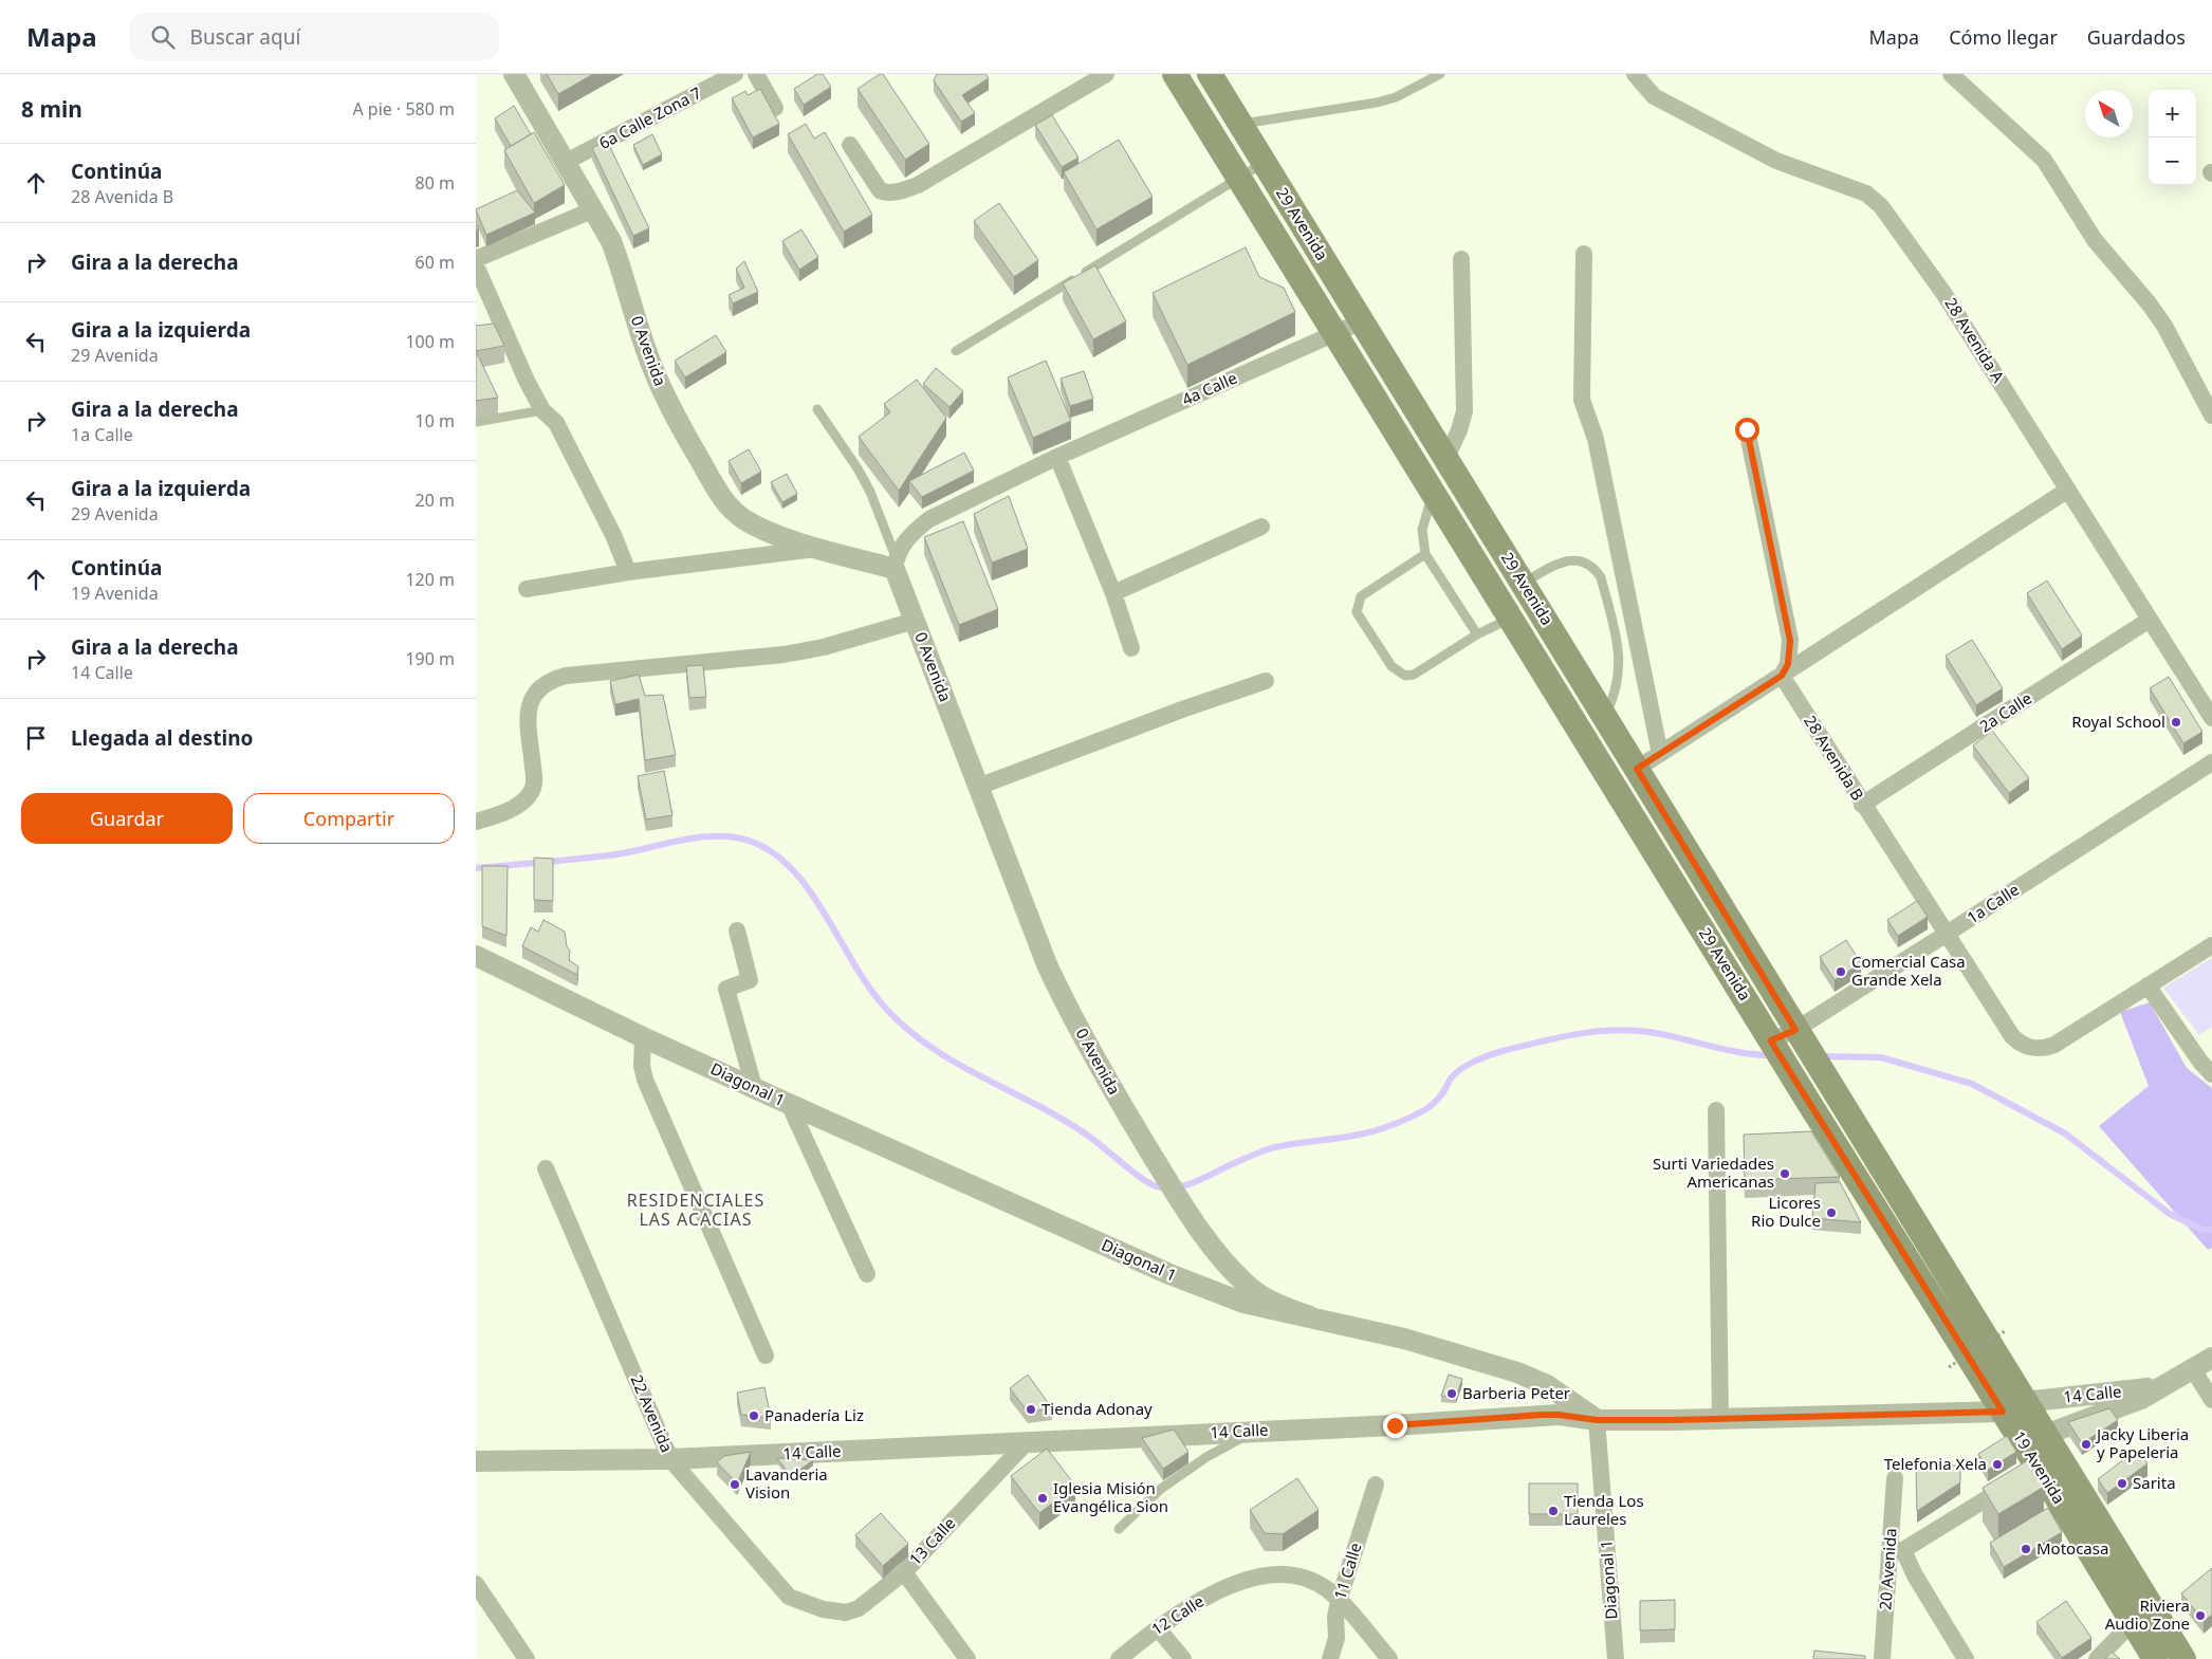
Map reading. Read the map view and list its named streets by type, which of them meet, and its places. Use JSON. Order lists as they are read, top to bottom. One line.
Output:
{"streets":{"main road":["29 Avenida","19 Avenida"],"street":["6a Calle Zona 7","28 Avenida A","0 Avenida","4a Calle","2a Calle","28 Avenida B","1a Calle","Diagonal 1","14 Calle","22 Avenida","13 Calle","20 Avenida","11 Calle","12 Calle"]},"crossings":[["6a Calle Zona 7","0 Avenida"],["29 Avenida","4a Calle"],["29 Avenida","1a Calle"],["29 Avenida","19 Avenida"],["28 Avenida A","2a Calle"],["0 Avenida","4a Calle"],["0 Avenida","Diagonal 1"],["2a Calle","28 Avenida B"],["28 Avenida B","1a Calle"],["Diagonal 1","14 Calle"],["14 Calle","22 Avenida"],["14 Calle","19 Avenida"],["14 Calle","13 Calle"],["22 Avenida","13 Calle"],["11 Calle","12 Calle"]],"districts":["RESIDENCIALES LAS ACACIAS"],"places":["Royal School","Comercial Casa Grande Xela","Surti Variedades Americanas","Licores Rio Dulce","Barberia Peter","Tienda Adonay","Panadería Liz","Jacky Liberia y Papeleria","Telefonia Xela","Sarita","Lavanderia Vision","Iglesia Misión Evangélica Sion","Tienda Los Laureles","Motocasa","Riviera Audio Zone"],"north":"top left","page":{"header":"Mapa","search":"Buscar aquí","nav":["Mapa","Cómo llegar","Guardados"],"heading":["8 min","A pie · 580 m"],"map_buttons":["+","−"],"list":[["Continúa","28 Avenida B","80 m"],["Gira a la derecha","60 m"],["Gira a la izquierda","29 Avenida","100 m"],["Gira a la derecha","1a Calle","10 m"],["Gira a la izquierda","29 Avenida","20 m"],["Continúa","19 Avenida","120 m"],["Gira a la derecha","14 Calle","190 m"],"Llegada al destino"],"buttons":["Guardar","Compartir"]}}
